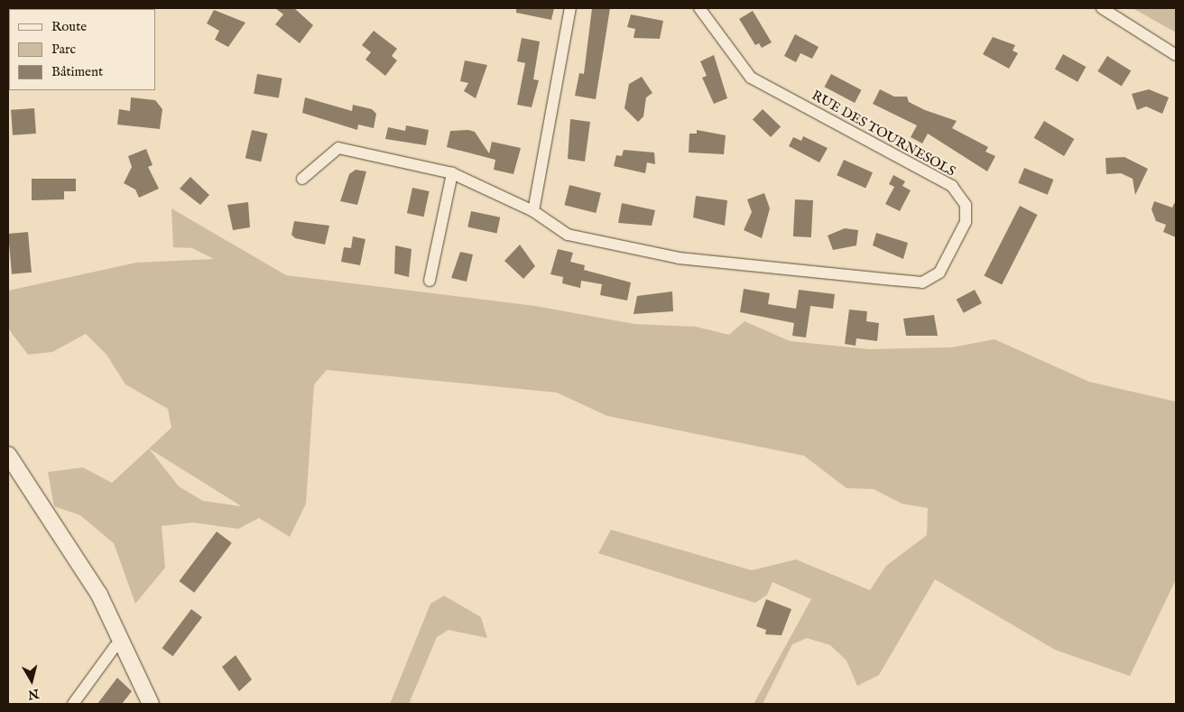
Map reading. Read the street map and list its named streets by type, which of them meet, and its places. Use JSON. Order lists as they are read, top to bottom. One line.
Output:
{"streets":{"street":["RUE DES TOURNESOLS"]},"legend":["Route","Parc","Bâtiment"],"north":"bottom"}
